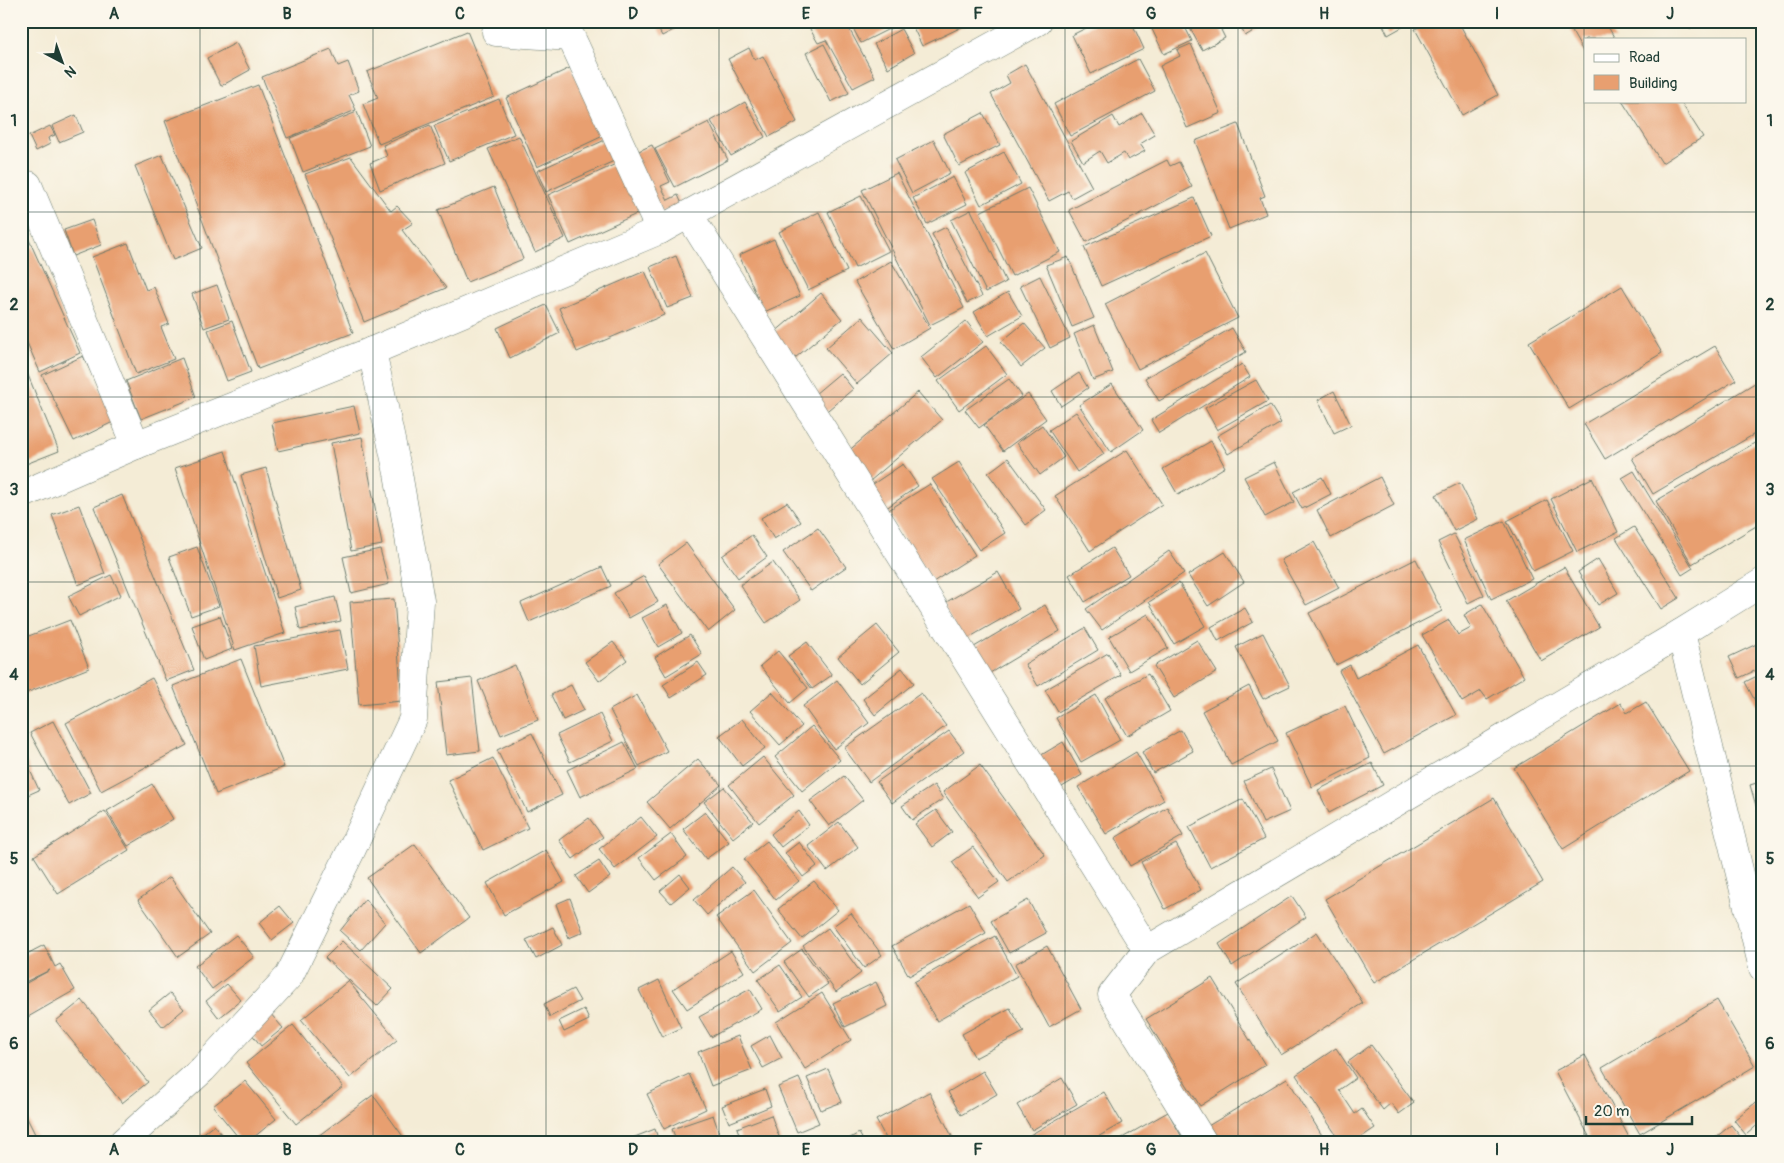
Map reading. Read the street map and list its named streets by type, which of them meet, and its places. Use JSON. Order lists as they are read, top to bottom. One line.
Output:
{"legend":["Road","Building"],"scale_bar":"20 m","north":"bottom right","grid":{"columns":["A","B","C","D","E","F","G","H","I","J"],"rows":["1","2","3","4","5","6"]}}
